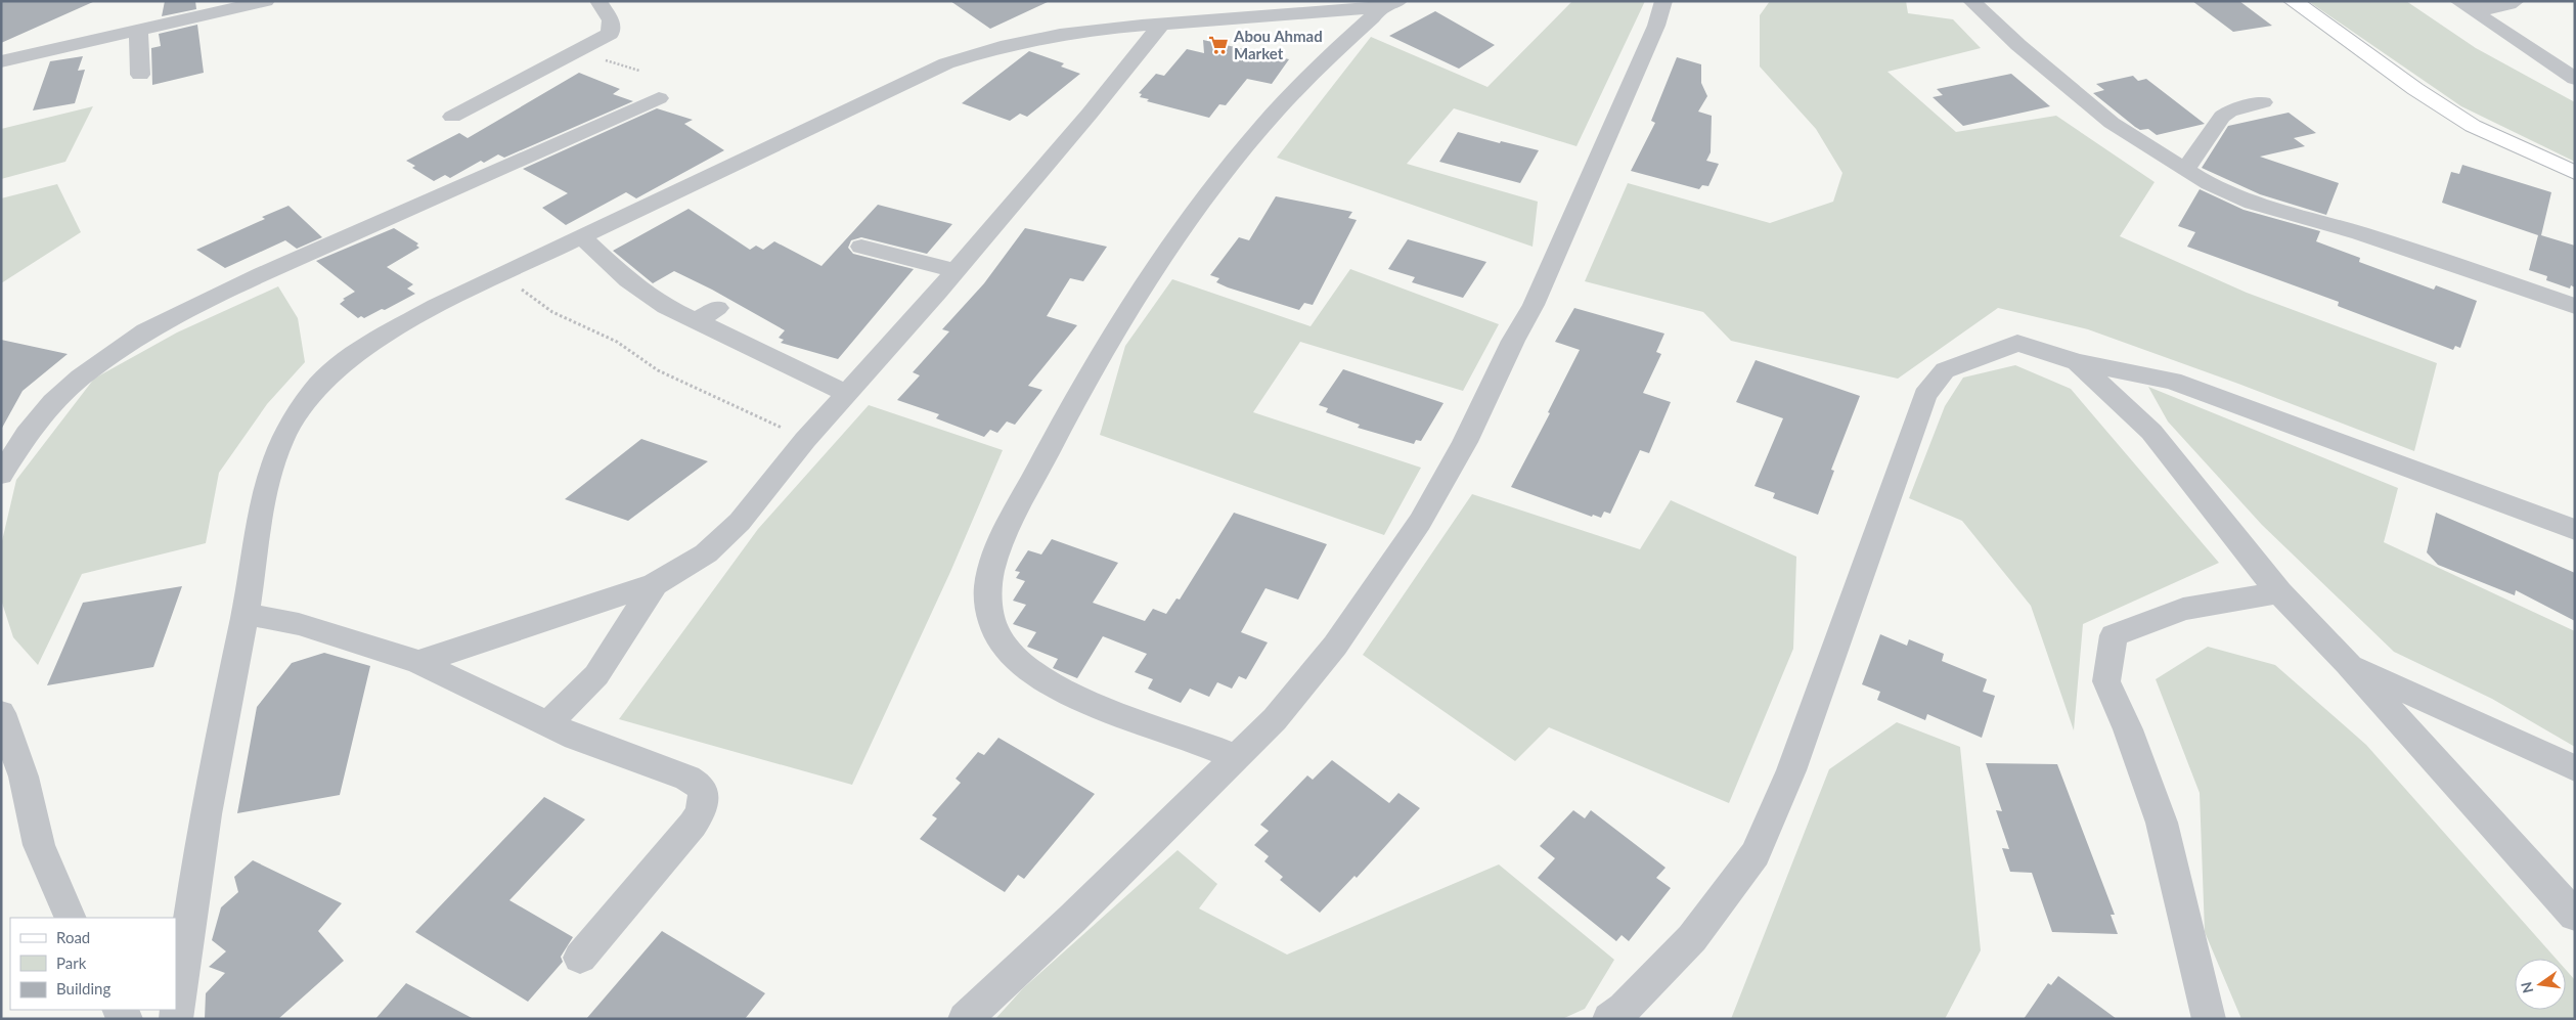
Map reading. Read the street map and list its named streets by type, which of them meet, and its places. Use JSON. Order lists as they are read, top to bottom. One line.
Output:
{"places":{"supermarket":["Abou Ahmad Market"]},"legend":["Road","Park","Building"],"north":"left"}
